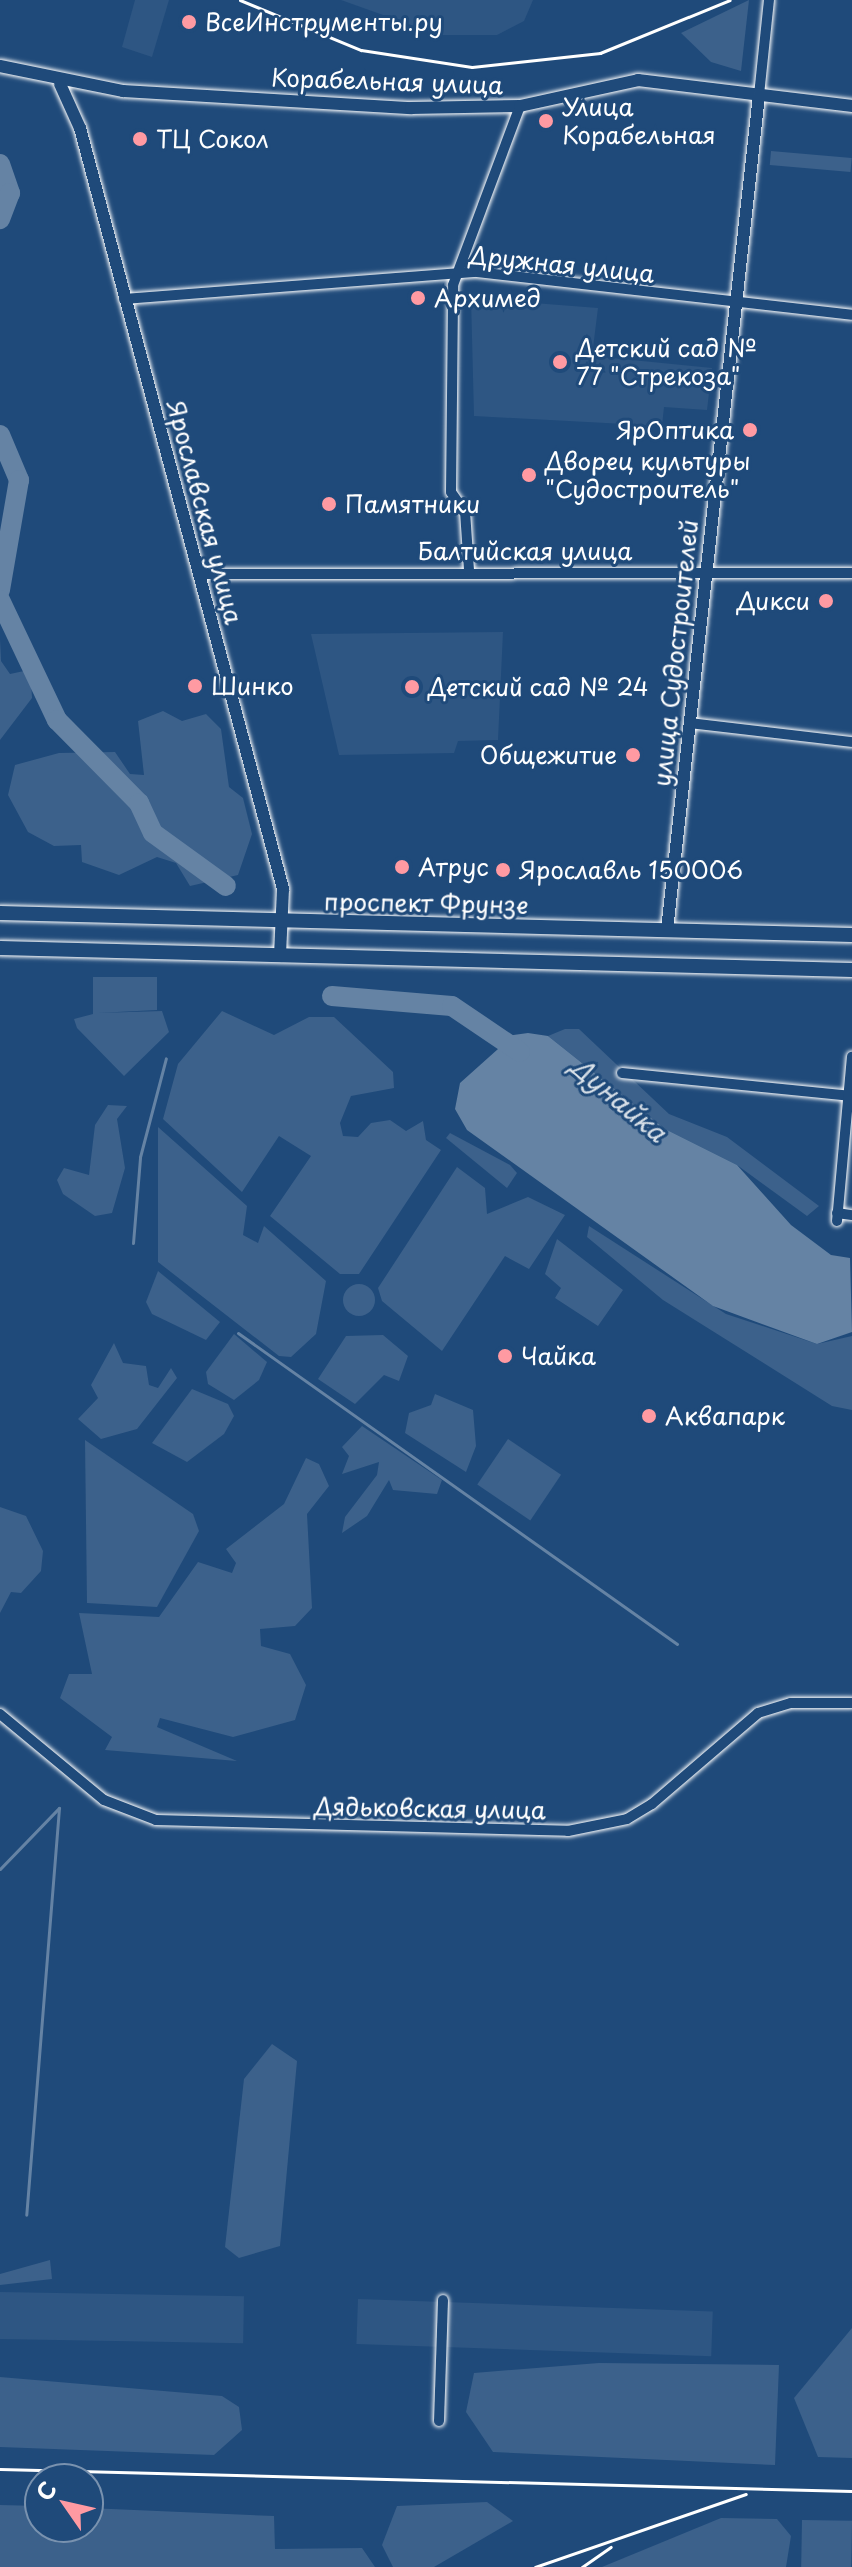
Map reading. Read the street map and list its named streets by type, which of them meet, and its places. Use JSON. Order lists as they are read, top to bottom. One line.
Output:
{"streets":{"main road":["проспект Фрунзе"],"street":["Корабельная улица","Дружная улица","Ярославская улица","Балтийская улица","улица Судостроителей","Дядьковская улица"]},"crossings":[["Корабельная улица","Ярославская улица"],["Корабельная улица","улица Судостроителей"],["Дружная улица","Ярославская улица"],["Дружная улица","улица Судостроителей"],["Ярославская улица","Балтийская улица"],["Ярославская улица","проспект Фрунзе"],["Балтийская улица","улица Судостроителей"],["улица Судостроителей","проспект Фрунзе"]],"water":["Дунайка"],"places":["ВсеИнструменты.ру","Улица Корабельная","ТЦ Сокол","Архимед","Детский сад № 77 \"Стрекоза\"","ЯрОптика","Дворец культуры \"Судостроитель\"","Памятники","Дикси","Шинко","Детский сад № 24","Общежитие","Атрус","Ярославль 150006","Чайка","Аквапарк"],"north":"top left"}
